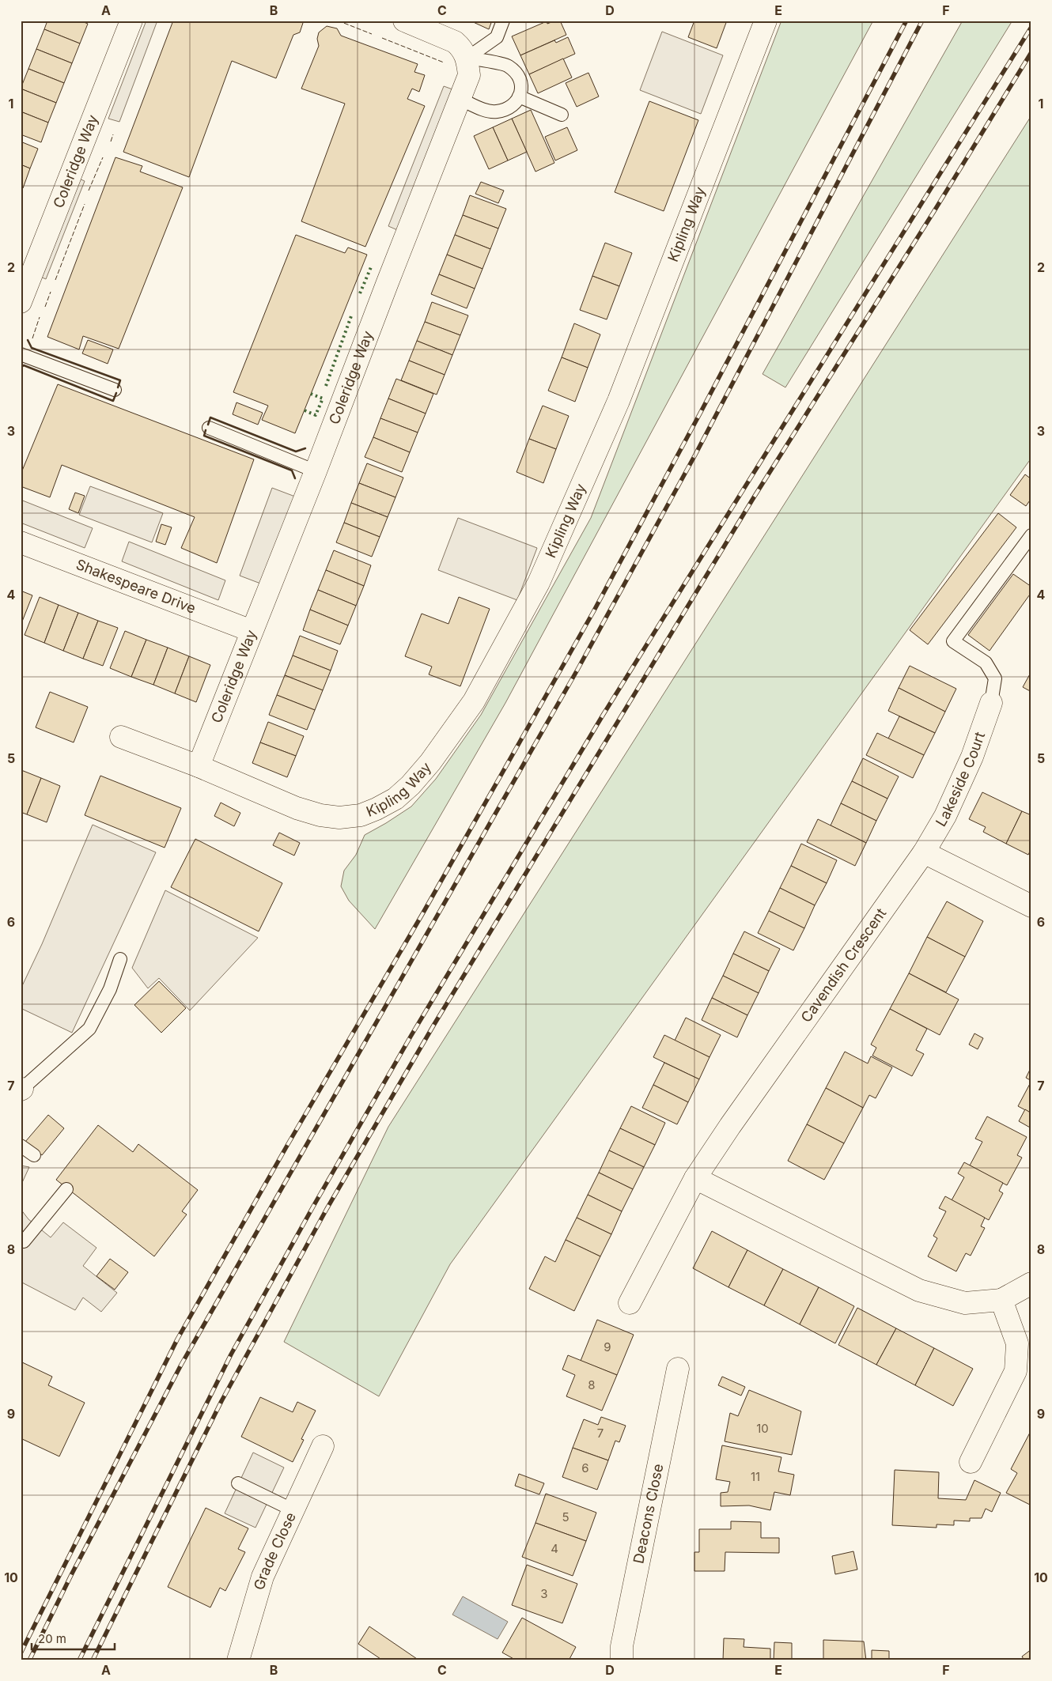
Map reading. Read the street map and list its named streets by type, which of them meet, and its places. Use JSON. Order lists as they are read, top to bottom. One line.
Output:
{"streets":{"street":["Coleridge Way","Kipling Way","Shakespeare Drive","Lakeside Court","Cavendish Crescent","Deacons Close","Grade Close"]},"crossings":[["Coleridge Way","Kipling Way"],["Coleridge Way","Shakespeare Drive"],["Lakeside Court","Cavendish Crescent"]],"house_numbers":["9","8","10","7","6","11","5","4","3"],"scale_bar":"20 m","grid":{"columns":["A","B","C","D","E","F"],"rows":["1","2","3","4","5","6","7","8","9","10"]}}
